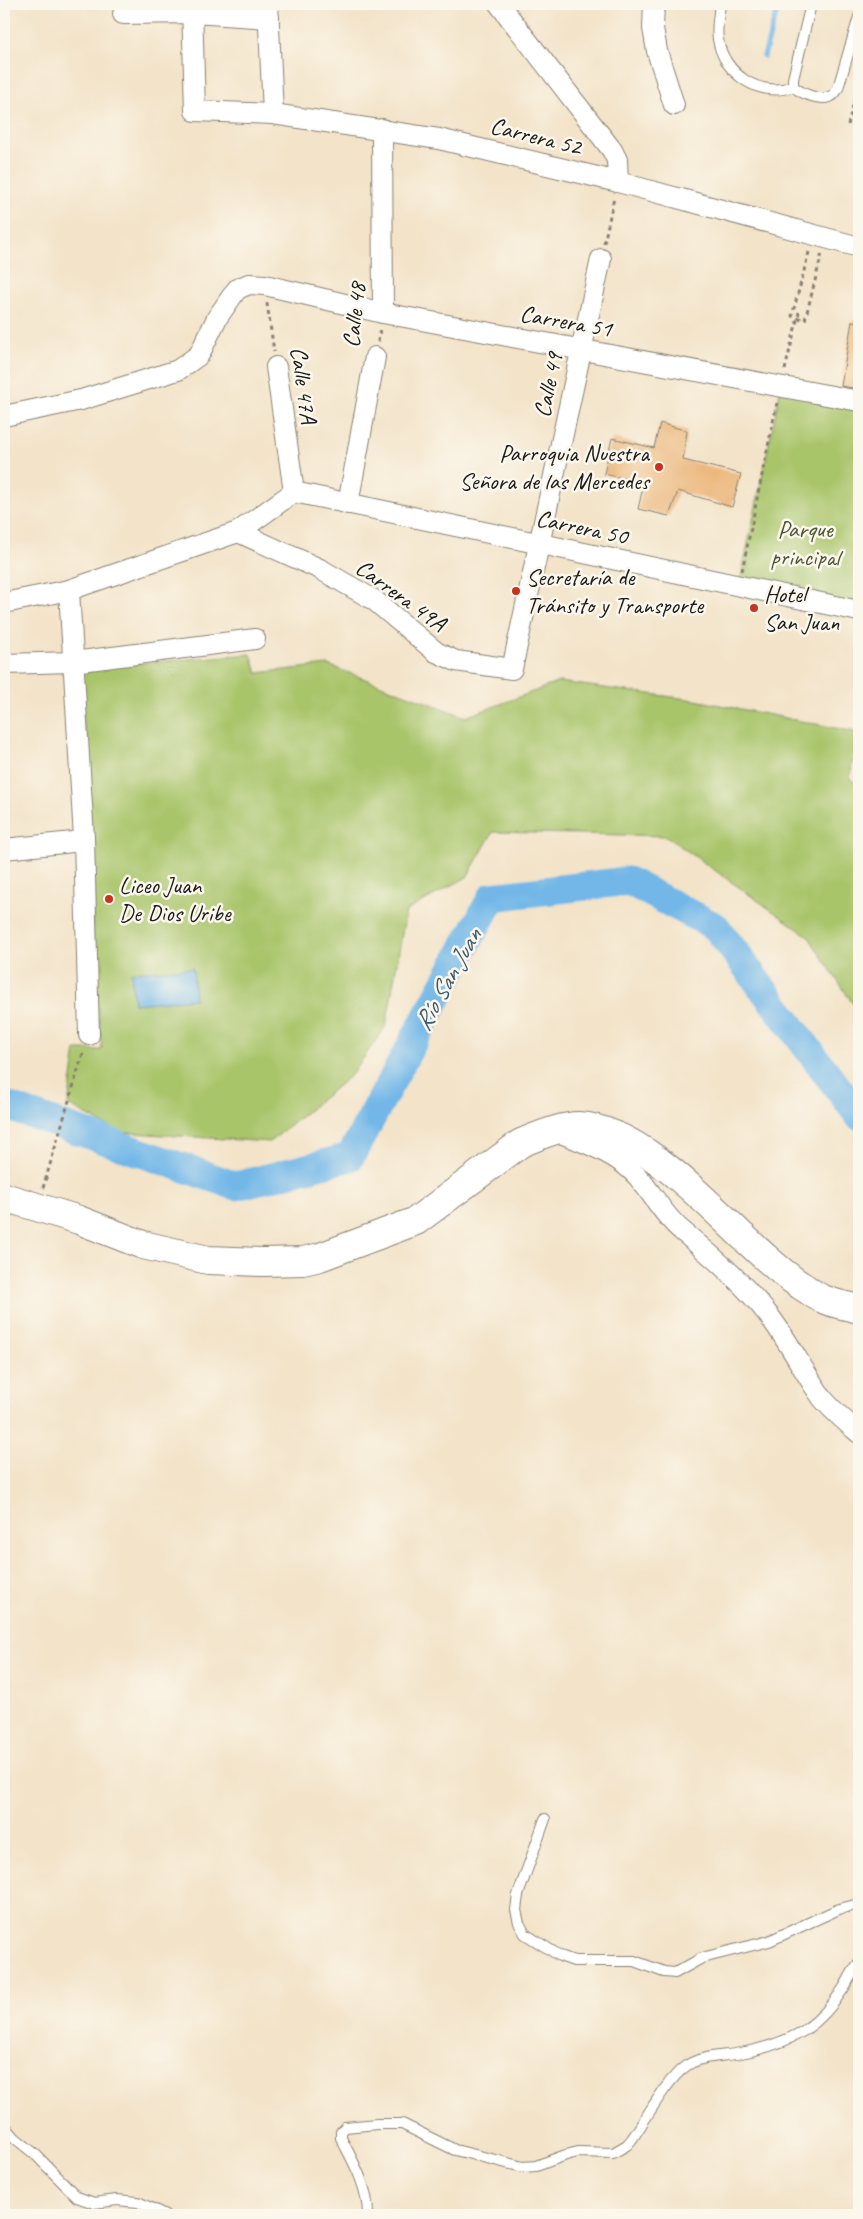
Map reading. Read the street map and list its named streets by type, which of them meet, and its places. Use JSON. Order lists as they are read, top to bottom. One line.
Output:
{"streets":{"street":["Carrera 52","Calle 48","Carrera 51","Calle 47A","Calle 49","Carrera 50","Carrera 49A"]},"crossings":[["Carrera 52","Calle 48"],["Calle 48","Carrera 51"],["Calle 48","Carrera 50"],["Carrera 51","Calle 47A"],["Carrera 51","Calle 49"],["Calle 47A","Carrera 50"],["Calle 49","Carrera 50"],["Calle 49","Carrera 49A"]],"water":["Río San Juan"],"parks":["Parque principal"],"places":["Parroquia Nuestra Señora de las Mercedes","Secretaría de Tránsito y Transporte","Hotel San Juan","Liceo Juan De Dios Uribe"]}
